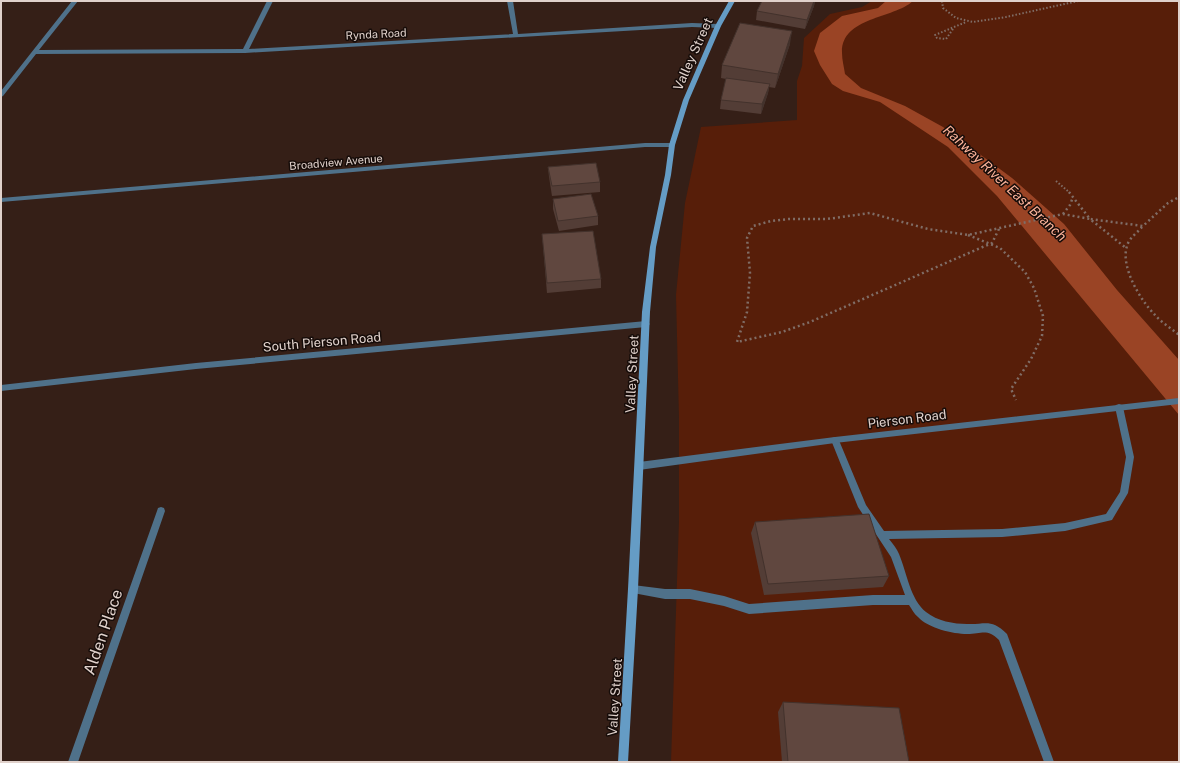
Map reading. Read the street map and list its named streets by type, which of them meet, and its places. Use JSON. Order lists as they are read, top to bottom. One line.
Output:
{"streets":{"main road":["Valley Street"],"street":["Rynda Road","Broadview Avenue","South Pierson Road","Pierson Road","Alden Place"]},"crossings":[["Rynda Road","Valley Street"],["Valley Street","Broadview Avenue"],["Valley Street","South Pierson Road"],["Valley Street","Pierson Road"]],"water":["Rahway River East Branch"]}
